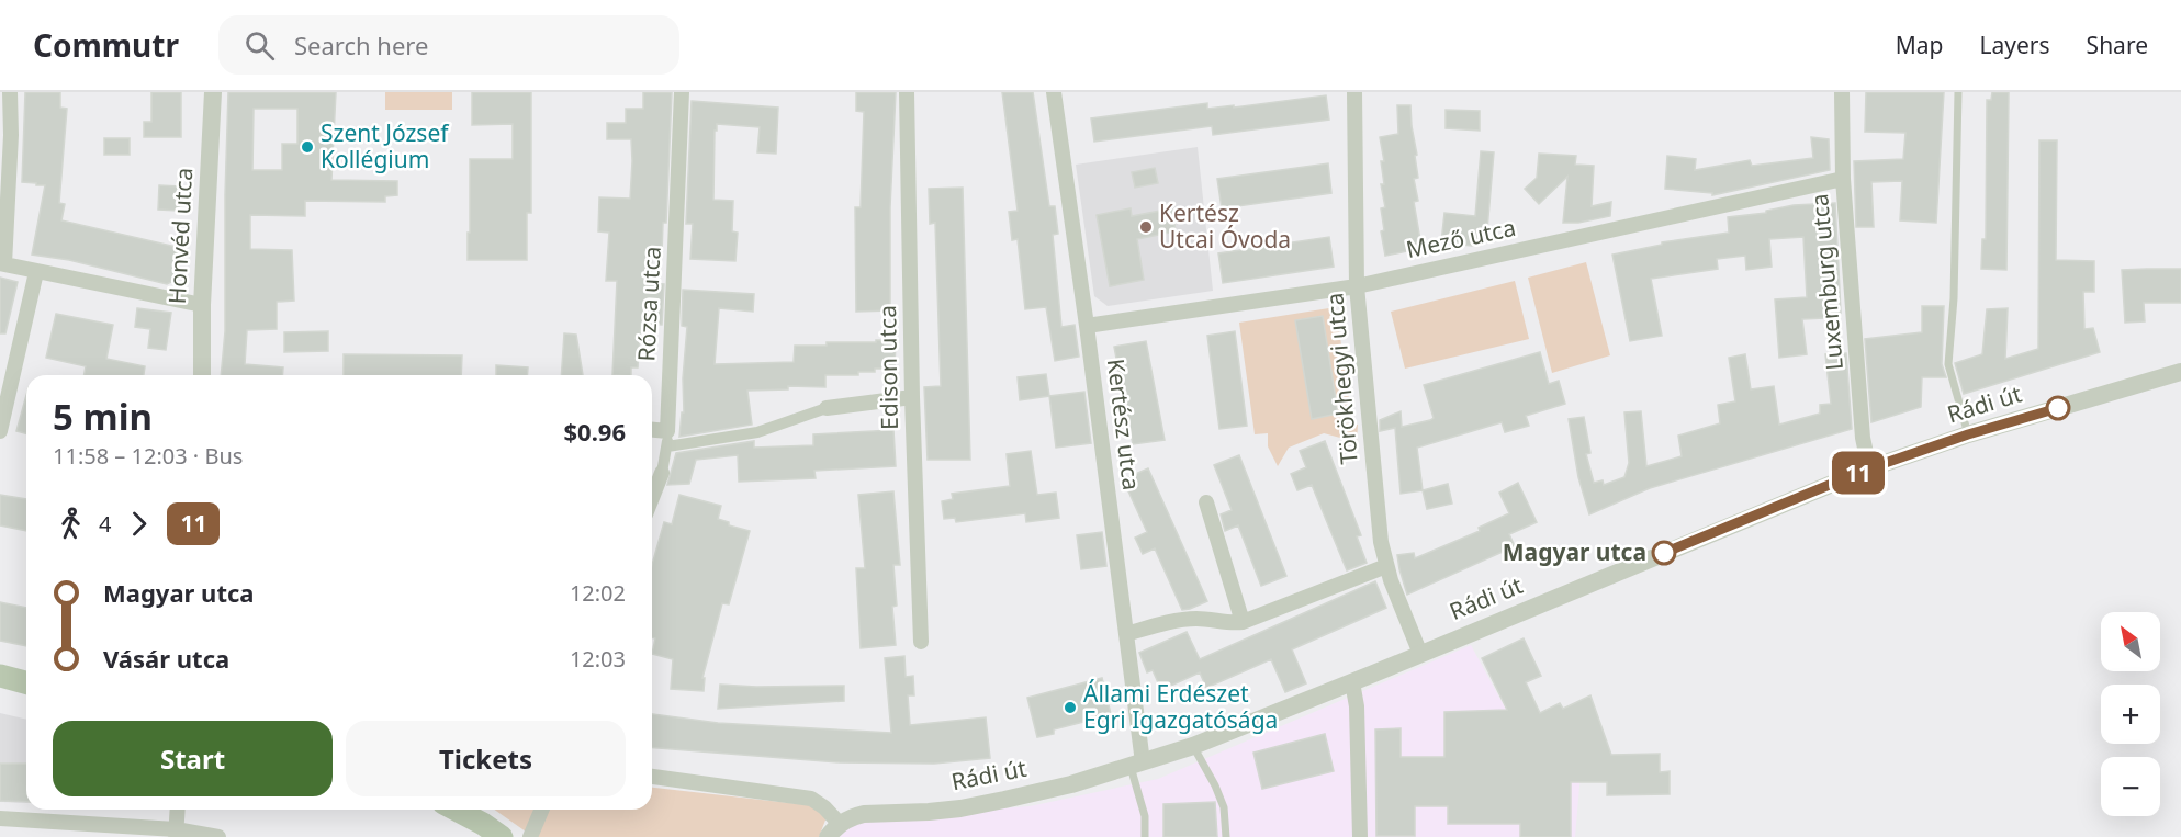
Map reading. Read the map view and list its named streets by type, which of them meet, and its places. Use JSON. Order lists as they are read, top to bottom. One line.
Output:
{"streets":{"street":["Honvéd utca","Mező utca","Luxemburg utca","Rózsa utca","Edison utca","Törökhegyi utca","Rádi út","Kertész utca"]},"crossings":[["Mező utca","Luxemburg utca"],["Mező utca","Törökhegyi utca"],["Mező utca","Kertész utca"],["Luxemburg utca","Rádi út"],["Törökhegyi utca","Rádi út"],["Rádi út","Kertész utca"]],"places":["Szent József Kollégium","Kertész Utcai Óvoda","Magyar utca","Állami Erdészet Egri Igazgatósága"],"lines":["bus line 11"],"north":"top left","page":{"header":"Commutr","search":"Search here","nav":["Map","Layers","Share"],"on_map":"11","heading":["5 min","11:58 – 12:03 · Bus","$0.96"],"legs":["4","11"],"list":[{"name":"Magyar utca","value":"12:02"},{"name":"Vásár utca","value":"12:03"}],"map_buttons":["+","−"],"buttons":["Start","Tickets"]}}
